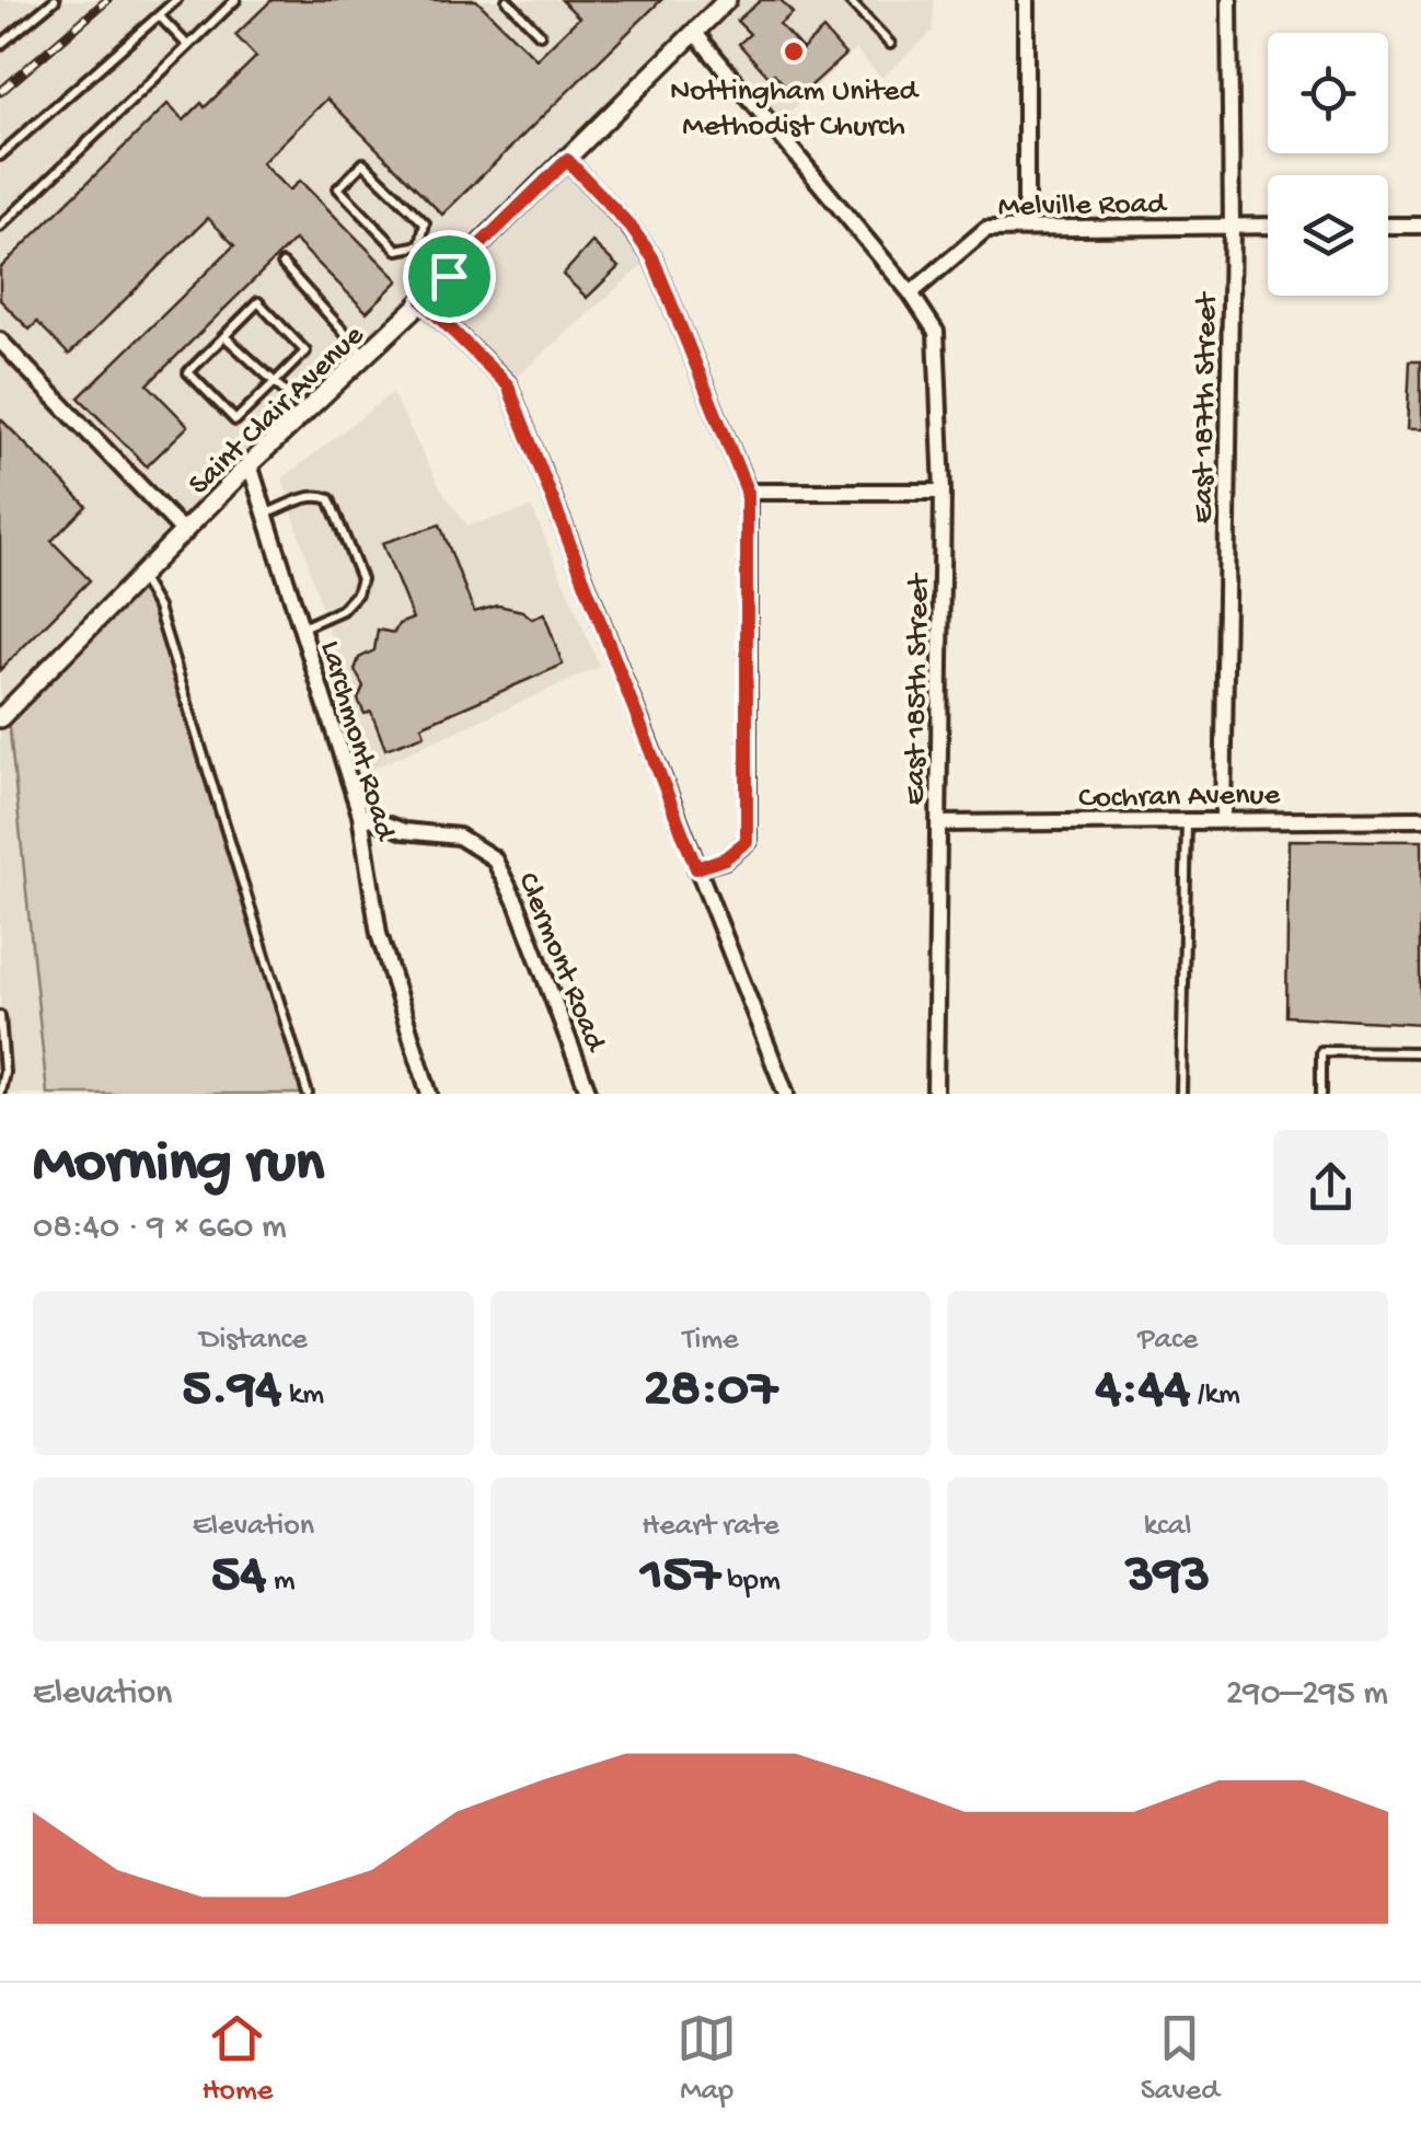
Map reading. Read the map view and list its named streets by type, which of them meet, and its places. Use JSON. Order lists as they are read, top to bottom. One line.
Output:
{"streets":{"street":["Melville Road","Saint Clair Avenue","East 187th Street","East 185th Street","Larchmont Road","Cochran Avenue","Clermont Road"]},"crossings":[["Melville Road","East 187th Street"],["Melville Road","East 185th Street"],["Saint Clair Avenue","Larchmont Road"],["East 187th Street","Cochran Avenue"],["East 185th Street","Cochran Avenue"],["Larchmont Road","Clermont Road"]],"places":["Nottingham United Methodist Church"],"page":{"heading":["Morning run","08:40 · 9 × 660 m"],"stats":[["Distance","5.94 km"],["Time","28:07"],["Pace","4:44 /km"],["Elevation","54 m"],["Heart rate","157 bpm"],["kcal","393"]],"chart":["Elevation","290–295 m"],"tabs":["Home","Map","Saved"]}}
